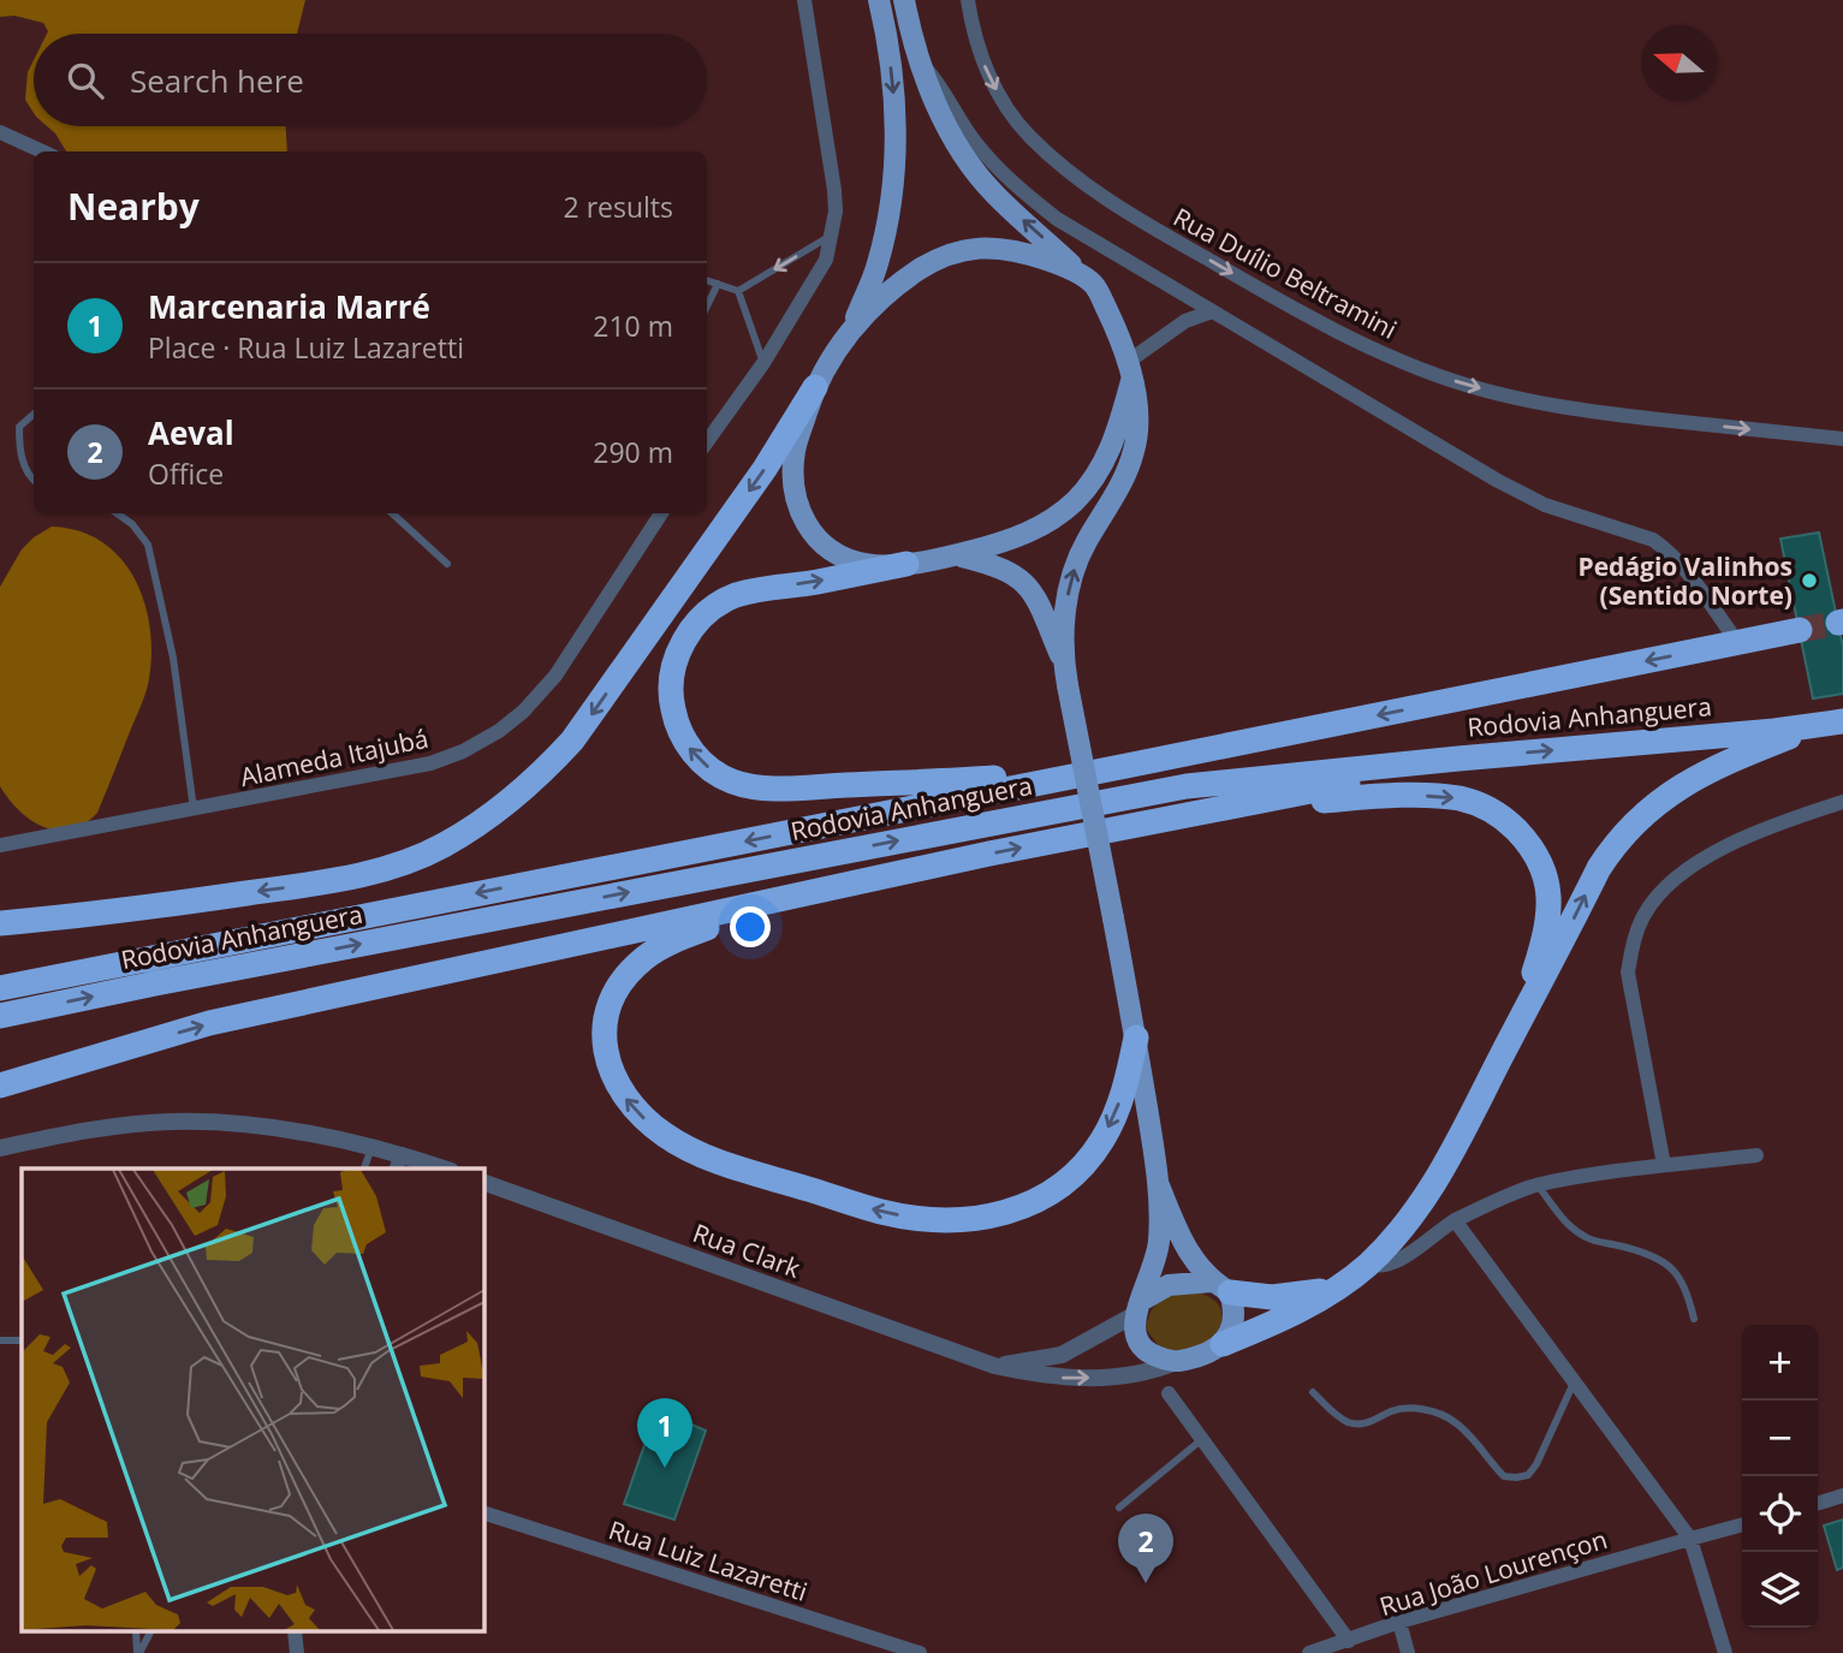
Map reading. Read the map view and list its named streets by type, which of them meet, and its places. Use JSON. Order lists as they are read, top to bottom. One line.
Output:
{"streets":{"highway":["Rodovia Anhanguera"],"street":["Rua Duílio Beltramini","Alameda Itajubá","Rua Clark","Rua Luiz Lazaretti","Rua João Lourençon"]},"places":["Pedágio Valinhos (Sentido Norte)"],"north":"left","page":{"search":"Search here","heading":["Nearby","2 results"],"list":[{"mark":"1","name":"Marcenaria Marré","note":"Place · Rua Luiz Lazaretti","value":"210 m"},{"mark":"2","name":"Aeval","note":"Office","value":"290 m"}],"map_buttons":["+","−"],"pins":["1","2"]}}
